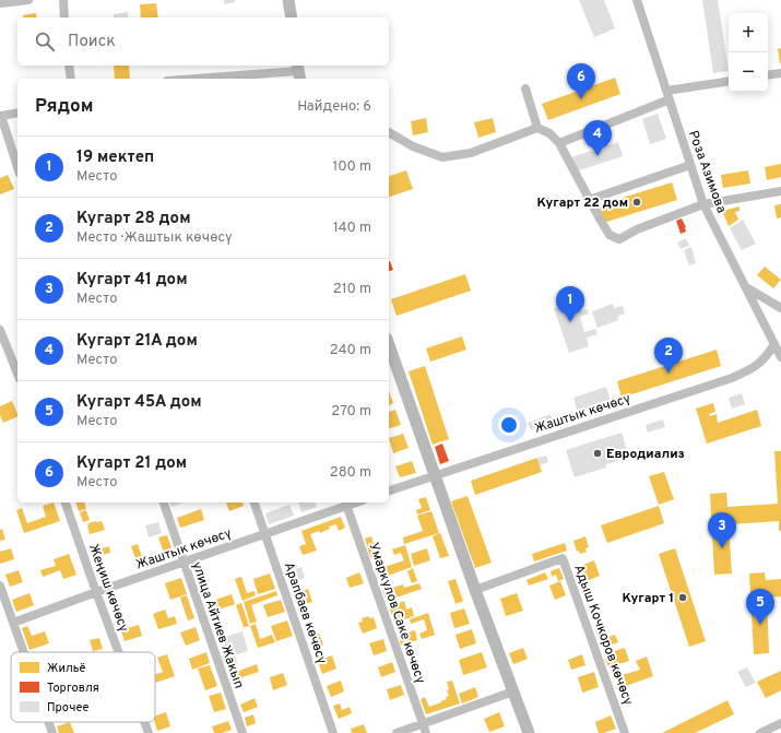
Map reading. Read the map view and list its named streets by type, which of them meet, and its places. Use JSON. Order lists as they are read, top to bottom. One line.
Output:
{"streets":{"street":["Роза Азимова","Жаштык көчөсү","Жеңиш көчөсү","Арапбаев көчөсү","Умаркулов Саке көчөсү","улица Айтиев Жакып","Адыш Кочкоров көчөсү"]},"crossings":[["Роза Азимова","Жаштык көчөсү"],["Жаштык көчөсү","Жеңиш көчөсү"],["Жаштык көчөсү","Арапбаев көчөсү"],["Жаштык көчөсү","Умаркулов Саке көчөсү"],["Жаштык көчөсү","улица Айтиев Жакып"]],"places":["Кугарт 22 дом","Евродиализ","Кугарт 1"],"legend":["Жильё","Торговля","Прочее"],"page":{"map_buttons":["+","−"],"search":"Поиск","pins":["6","4","1","2","3","5"],"heading":["Рядом","Найдено: 6"],"list":[{"mark":"1","name":"19 мектеп","note":"Место","value":"100 m"},{"mark":"2","name":"Кугарт 28 дом","note":"Место · Жаштык көчөсү","value":"140 m"},{"mark":"3","name":"Кугарт 41 дом","note":"Место","value":"210 m"},{"mark":"4","name":"Кугарт 21А дом","note":"Место","value":"240 m"},{"mark":"5","name":"Кугарт 45А дом","note":"Место","value":"270 m"},{"mark":"6","name":"Кугарт 21 дом","note":"Место","value":"280 m"}]}}
